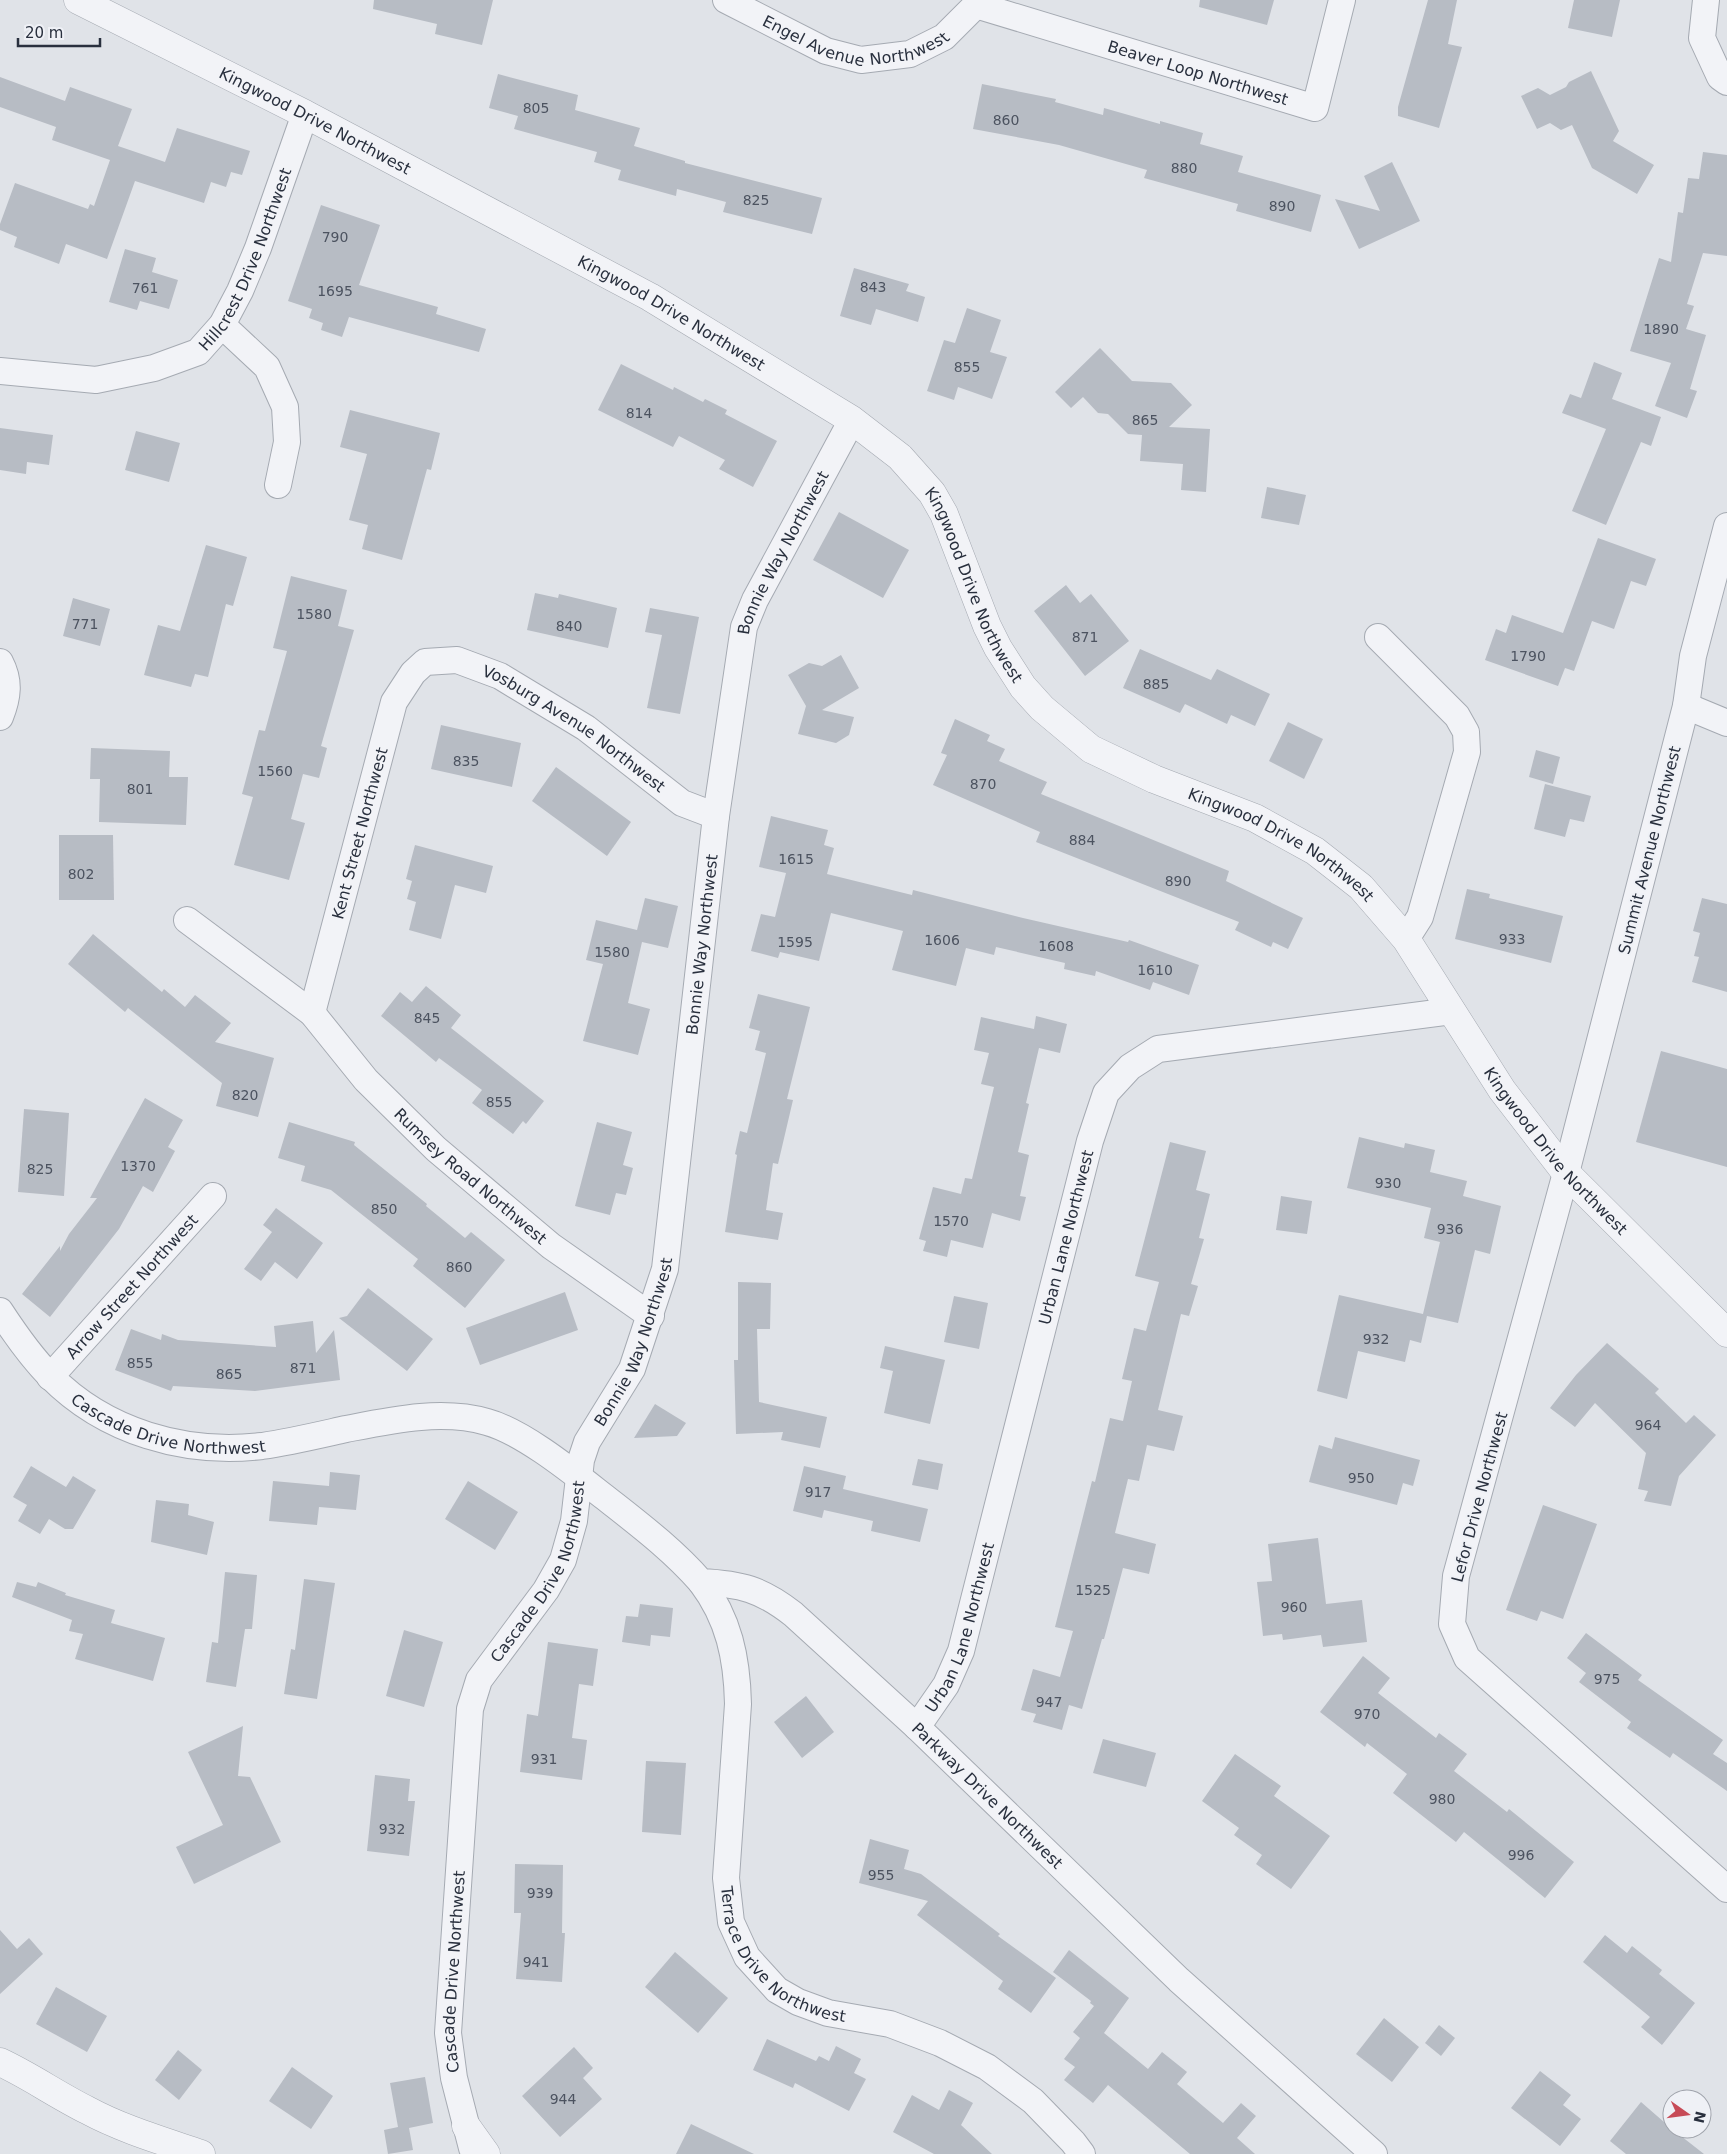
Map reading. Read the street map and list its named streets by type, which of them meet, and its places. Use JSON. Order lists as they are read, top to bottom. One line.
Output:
{"streets":{"street":["Engel Avenue Northwest","Beaver Loop Northwest","Kingwood Drive Northwest","Hillcrest Drive Northwest","Bonnie Way Northwest","Vosburg Avenue Northwest","Kent Street Northwest","Summit Avenue Northwest","Rumsey Road Northwest","Urban Lane Northwest","Arrow Street Northwest","Cascade Drive Northwest","Lefor Drive Northwest","Parkway Drive Northwest","Terrace Drive Northwest"]},"crossings":[["Engel Avenue Northwest","Beaver Loop Northwest"],["Kingwood Drive Northwest","Hillcrest Drive Northwest"],["Kingwood Drive Northwest","Bonnie Way Northwest"],["Kingwood Drive Northwest","Summit Avenue Northwest"],["Kingwood Drive Northwest","Urban Lane Northwest"],["Kingwood Drive Northwest","Lefor Drive Northwest"],["Bonnie Way Northwest","Vosburg Avenue Northwest"],["Bonnie Way Northwest","Rumsey Road Northwest"],["Bonnie Way Northwest","Cascade Drive Northwest"],["Vosburg Avenue Northwest","Kent Street Northwest"],["Kent Street Northwest","Rumsey Road Northwest"],["Summit Avenue Northwest","Lefor Drive Northwest"],["Urban Lane Northwest","Parkway Drive Northwest"],["Arrow Street Northwest","Cascade Drive Northwest"],["Parkway Drive Northwest","Terrace Drive Northwest"]],"house_numbers":["805","860","880","825","890","790","843","761","1695","1890","855","814","865","1580","771","840","871","1790","885","835","1560","870","801","884","1615","802","890","933","1606","1595","1608","1580","1610","845","820","855","1370","825","930","850","1570","936","860","932","855","871","865","964","950","917","1525","960","975","947","970","931","980","932","996","955","939","941","944"],"scale_bar":"20 m","north":"right"}
